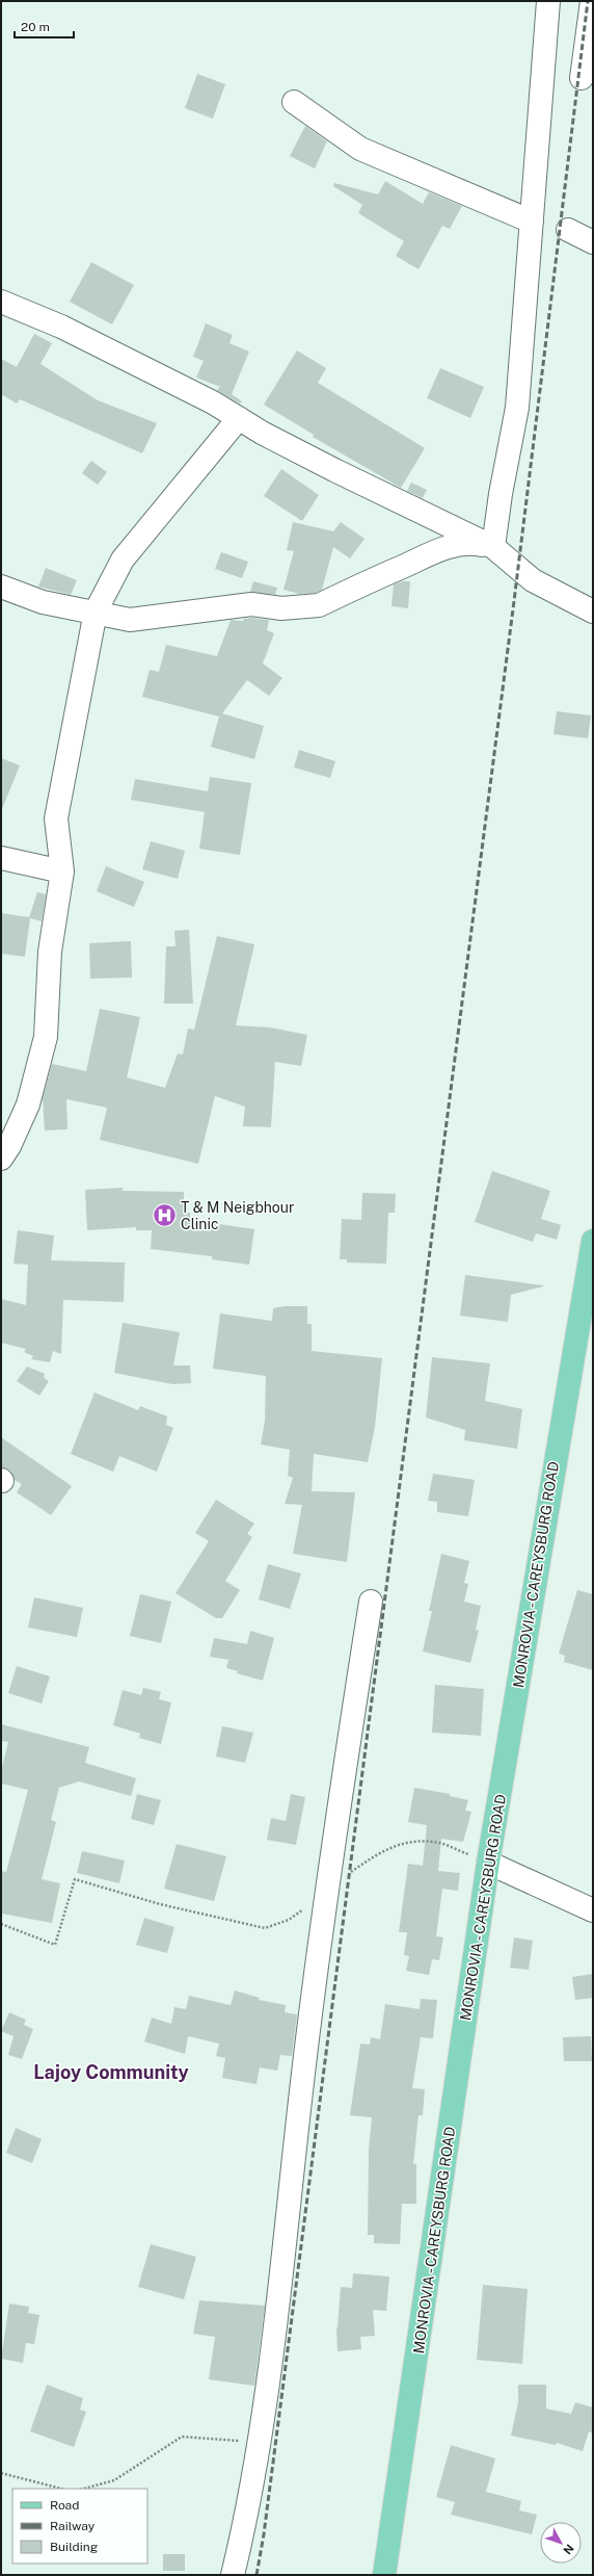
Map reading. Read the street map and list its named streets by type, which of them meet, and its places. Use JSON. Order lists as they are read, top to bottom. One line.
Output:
{"streets":{"main road":["MONROVIA - CAREYSBURG ROAD"]},"districts":["Lajoy Community"],"places":{"hospital":["T & M Neigbhour Clinic"]},"legend":["Road","Railway","Building"],"scale_bar":"20 m","north":"bottom right"}
